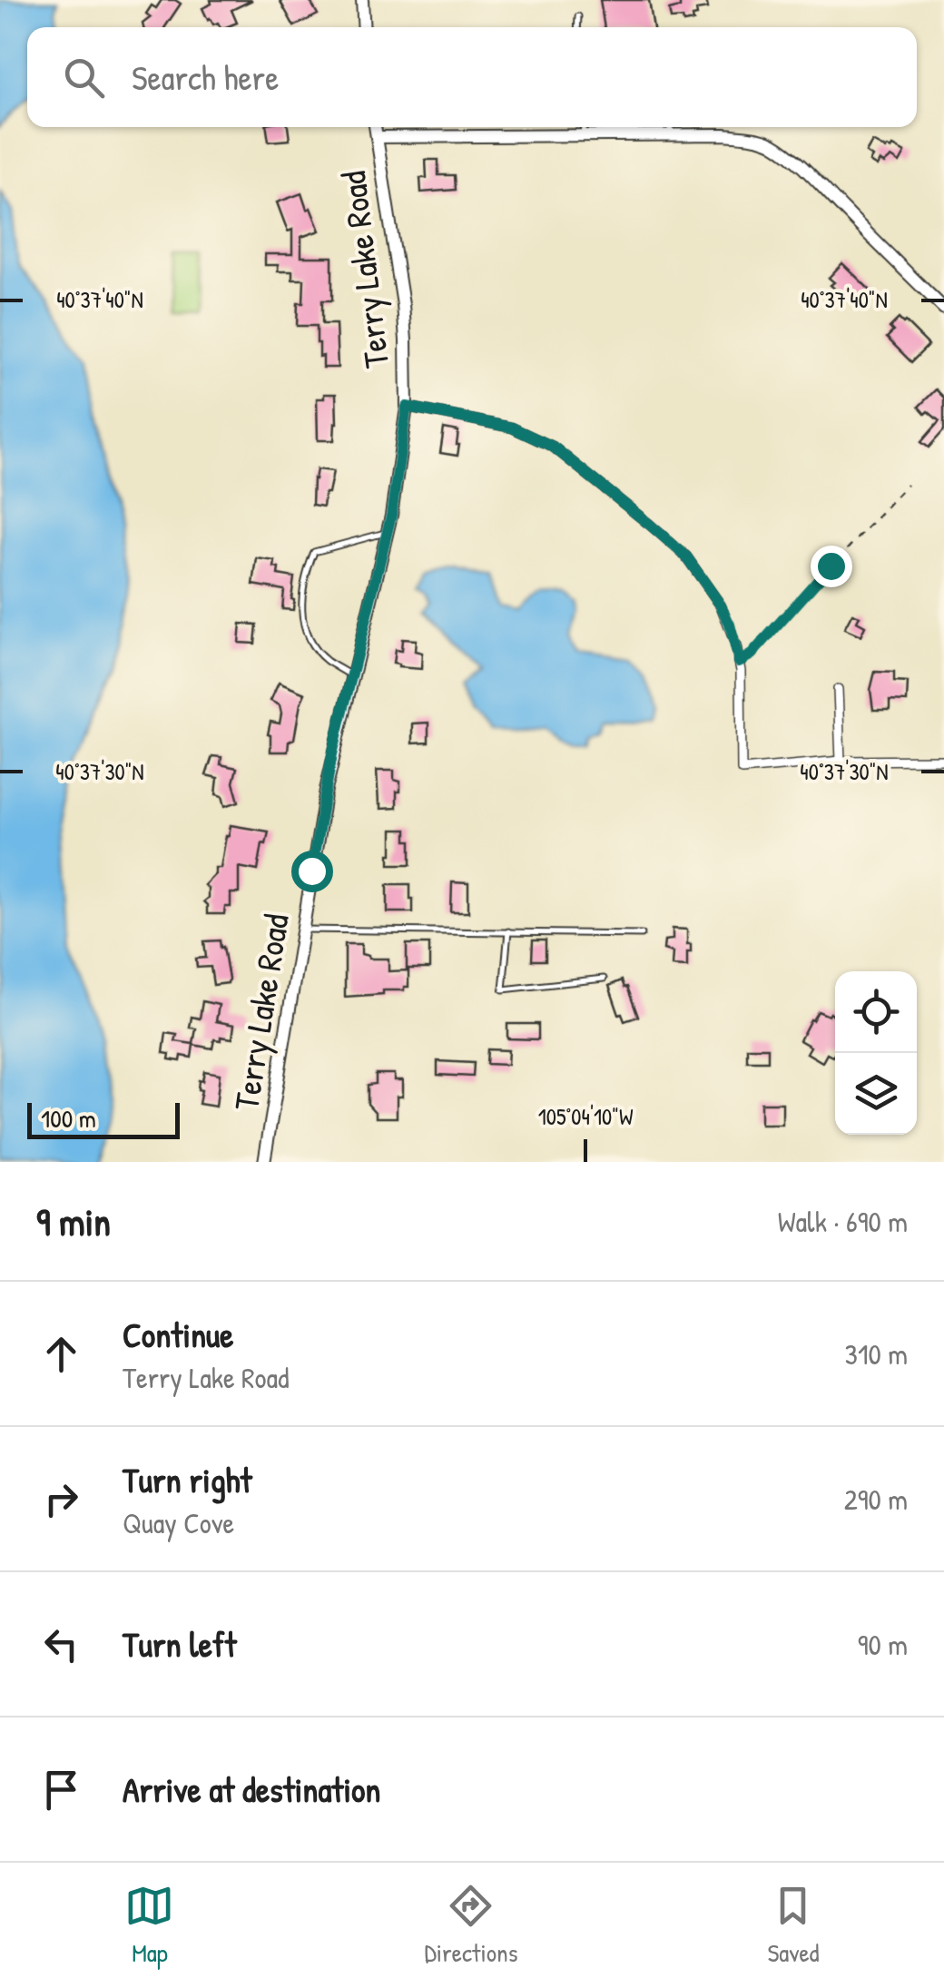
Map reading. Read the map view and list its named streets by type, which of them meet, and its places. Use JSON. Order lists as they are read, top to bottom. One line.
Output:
{"streets":{"main road":["Terry Lake Road"]},"scale_bar":"100 m","page":{"search":"Search here","scale":"100 m","heading":["9 min","Walk · 690 m"],"list":[["Continue","Terry Lake Road","310 m"],["Turn right","Quay Cove","290 m"],["Turn left","90 m"],"Arrive at destination"],"nav":["Map","Directions","Saved"]},"coordinates":["40°37'40\"N","40°37'30\"N","105°04'10\"W"]}
